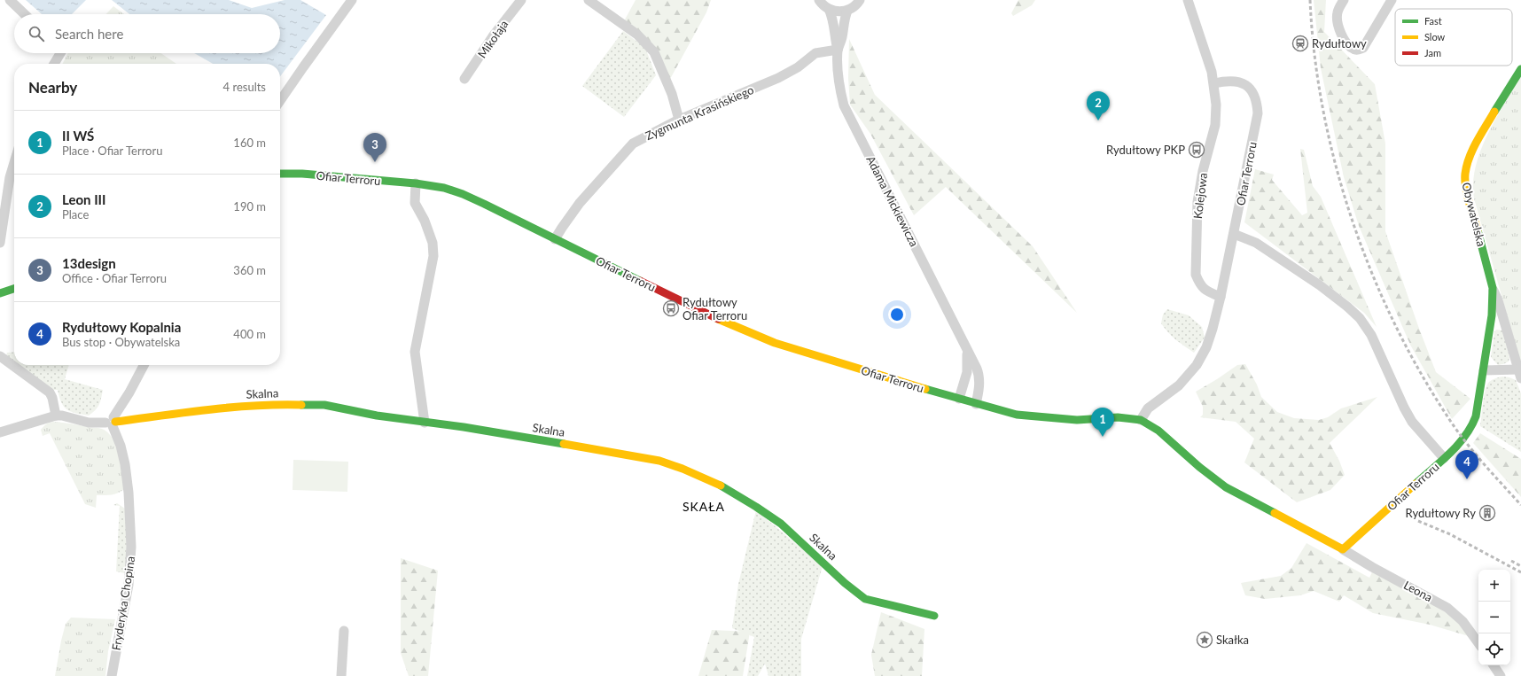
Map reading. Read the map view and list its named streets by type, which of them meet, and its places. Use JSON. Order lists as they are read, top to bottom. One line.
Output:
{"streets":{"street":["Mikołaja","Zygmunta Krasińskiego","Ofiar Terroru","Kolejowa","Adama Mickiewicza","Obywatelska","Skalna","Leona","Fryderyka Chopina"]},"crossings":[["Zygmunta Krasińskiego","Ofiar Terroru"],["Zygmunta Krasińskiego","Adama Mickiewicza"],["Ofiar Terroru","Kolejowa"],["Ofiar Terroru","Adama Mickiewicza"],["Ofiar Terroru","Obywatelska"],["Ofiar Terroru","Leona"],["Skalna","Fryderyka Chopina"]],"districts":["SKAŁA"],"places":{"station":["Rydułtowy"],"bus stop":["Rydułtowy PKP","Rydułtowy Ofiar Terroru"],"building":["Rydułtowy Ry"],"place":["Skałka"]},"legend":["Fast","Slow","Jam"],"page":{"search":"Search here","heading":["Nearby","4 results"],"pins":["2","3","1","4"],"list":[{"mark":"1","name":"II WŚ","note":"Place · Ofiar Terroru","value":"160 m"},{"mark":"2","name":"Leon III","note":"Place","value":"190 m"},{"mark":"3","name":"13design","note":"Office · Ofiar Terroru","value":"360 m"},{"mark":"4","name":"Rydułtowy Kopalnia","note":"Bus stop · Obywatelska","value":"400 m"}],"map_buttons":["+","−"]}}
